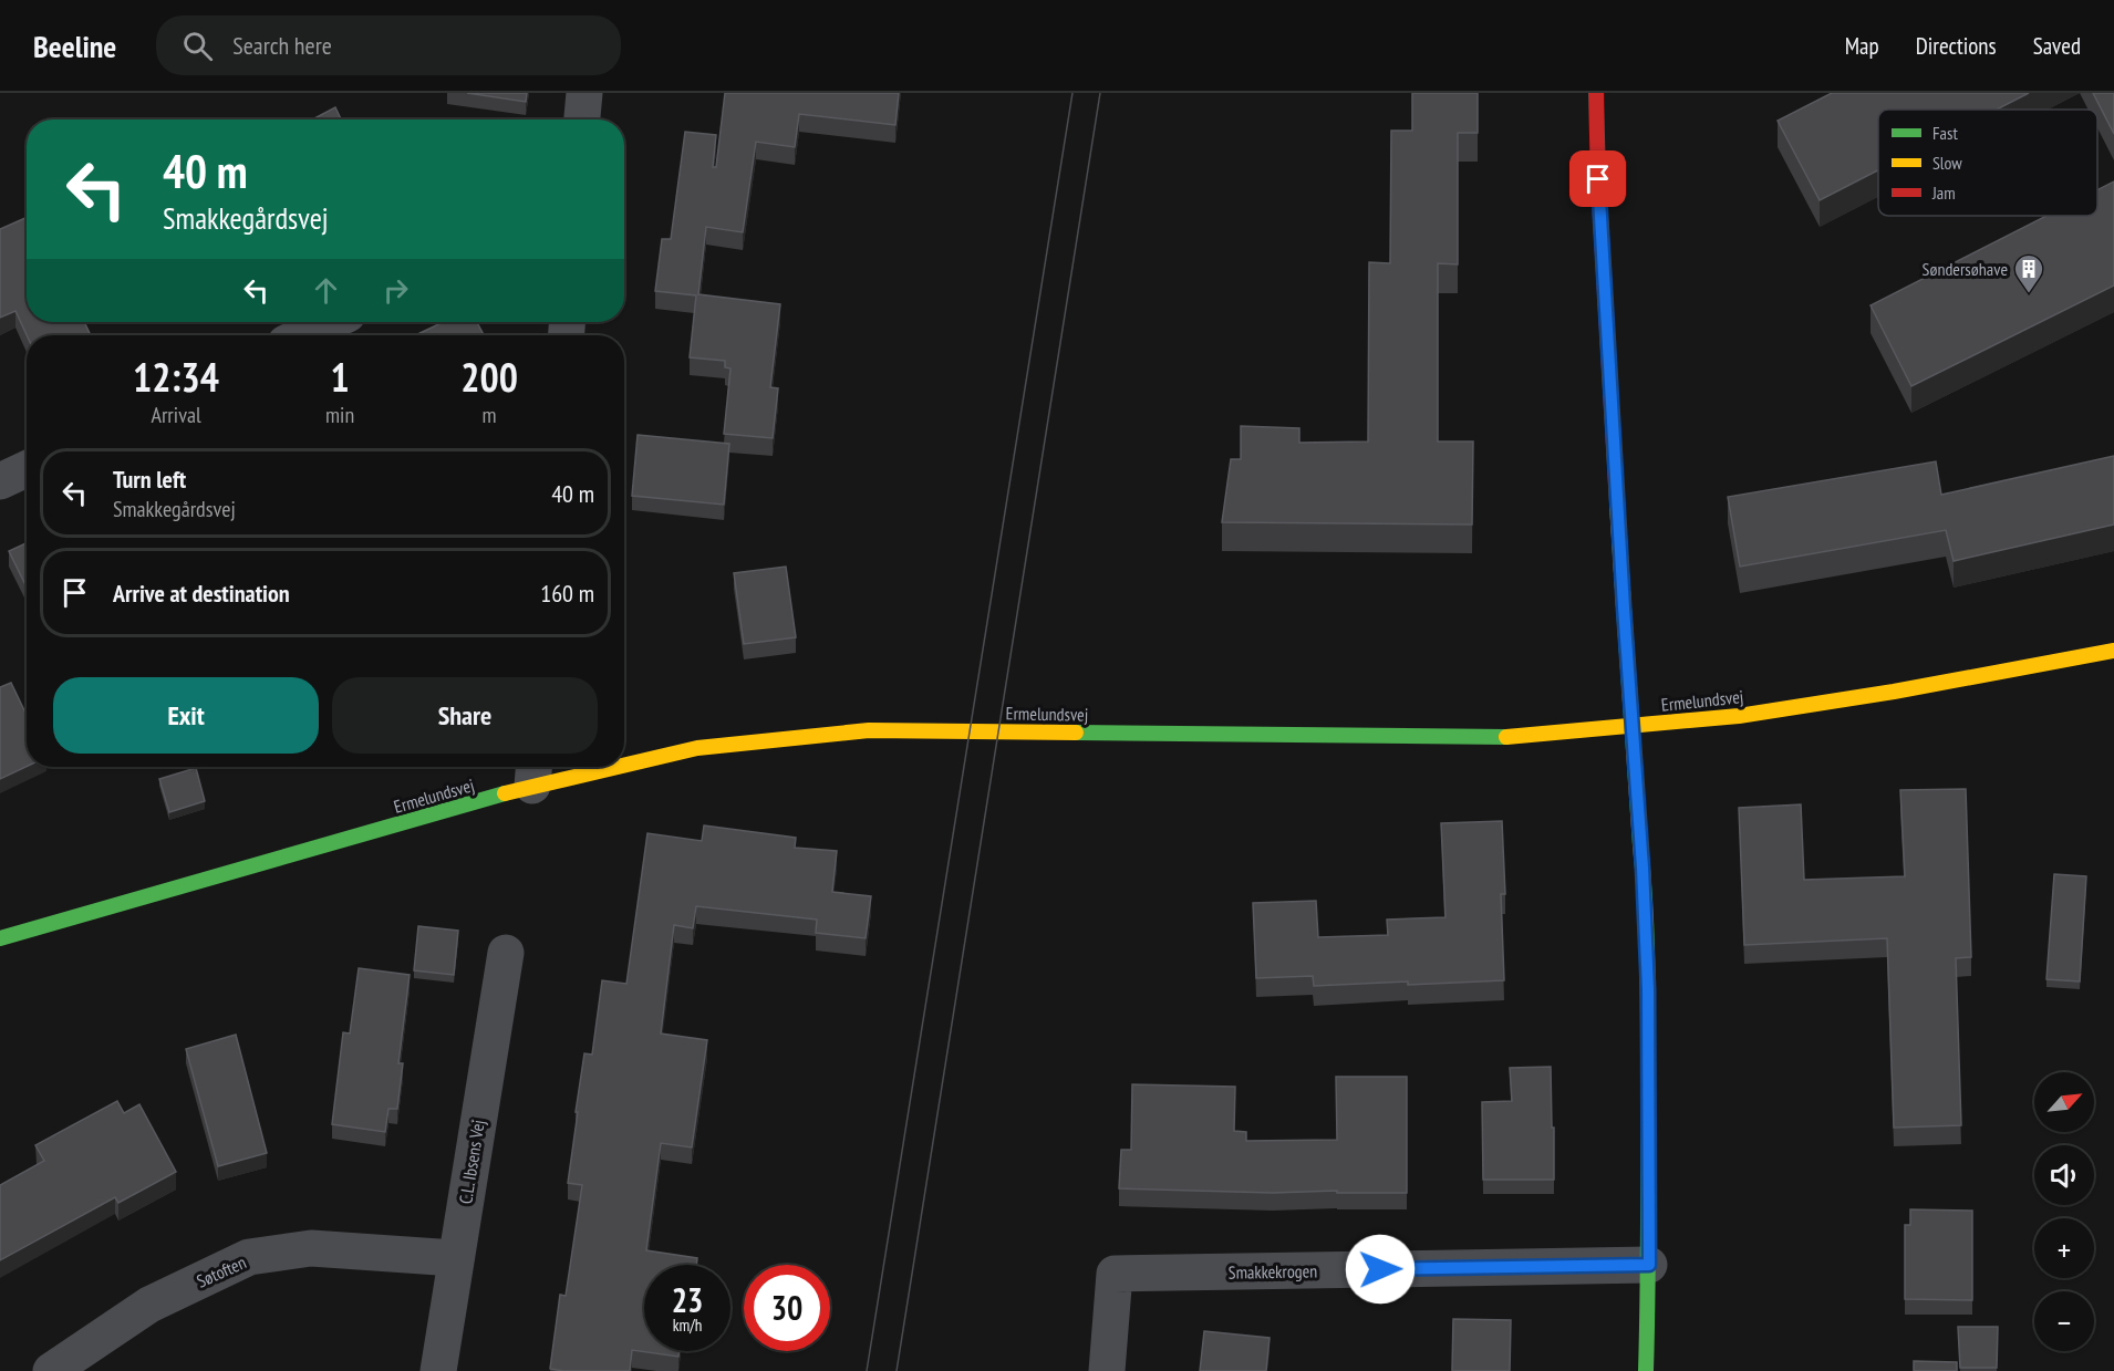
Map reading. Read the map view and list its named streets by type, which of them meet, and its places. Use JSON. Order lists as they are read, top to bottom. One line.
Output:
{"streets":{"street":["Ermelundsvej","C.L. Ibsens Vej","Søtoften","Smakkekrogen"]},"crossings":[["C.L. Ibsens Vej","Søtoften"]],"places":{"building":["Søndersøhave"]},"legend":["Fast","Slow","Jam"],"north":"top right","page":{"header":"Beeline","search":"Search here","nav":["Map","Directions","Saved"],"turn":["40 m","Smakkegårdsvej"],"eta":["12:34","Arrival","1","min","200","m"],"list":[{"name":"Turn left","note":"Smakkegårdsvej","value":"40 m"},{"name":"Arrive at destination","value":"160 m"}],"buttons":["Exit","Share"],"map_buttons":["+","−"],"speed":"23 km/h","limit":"30"}}
